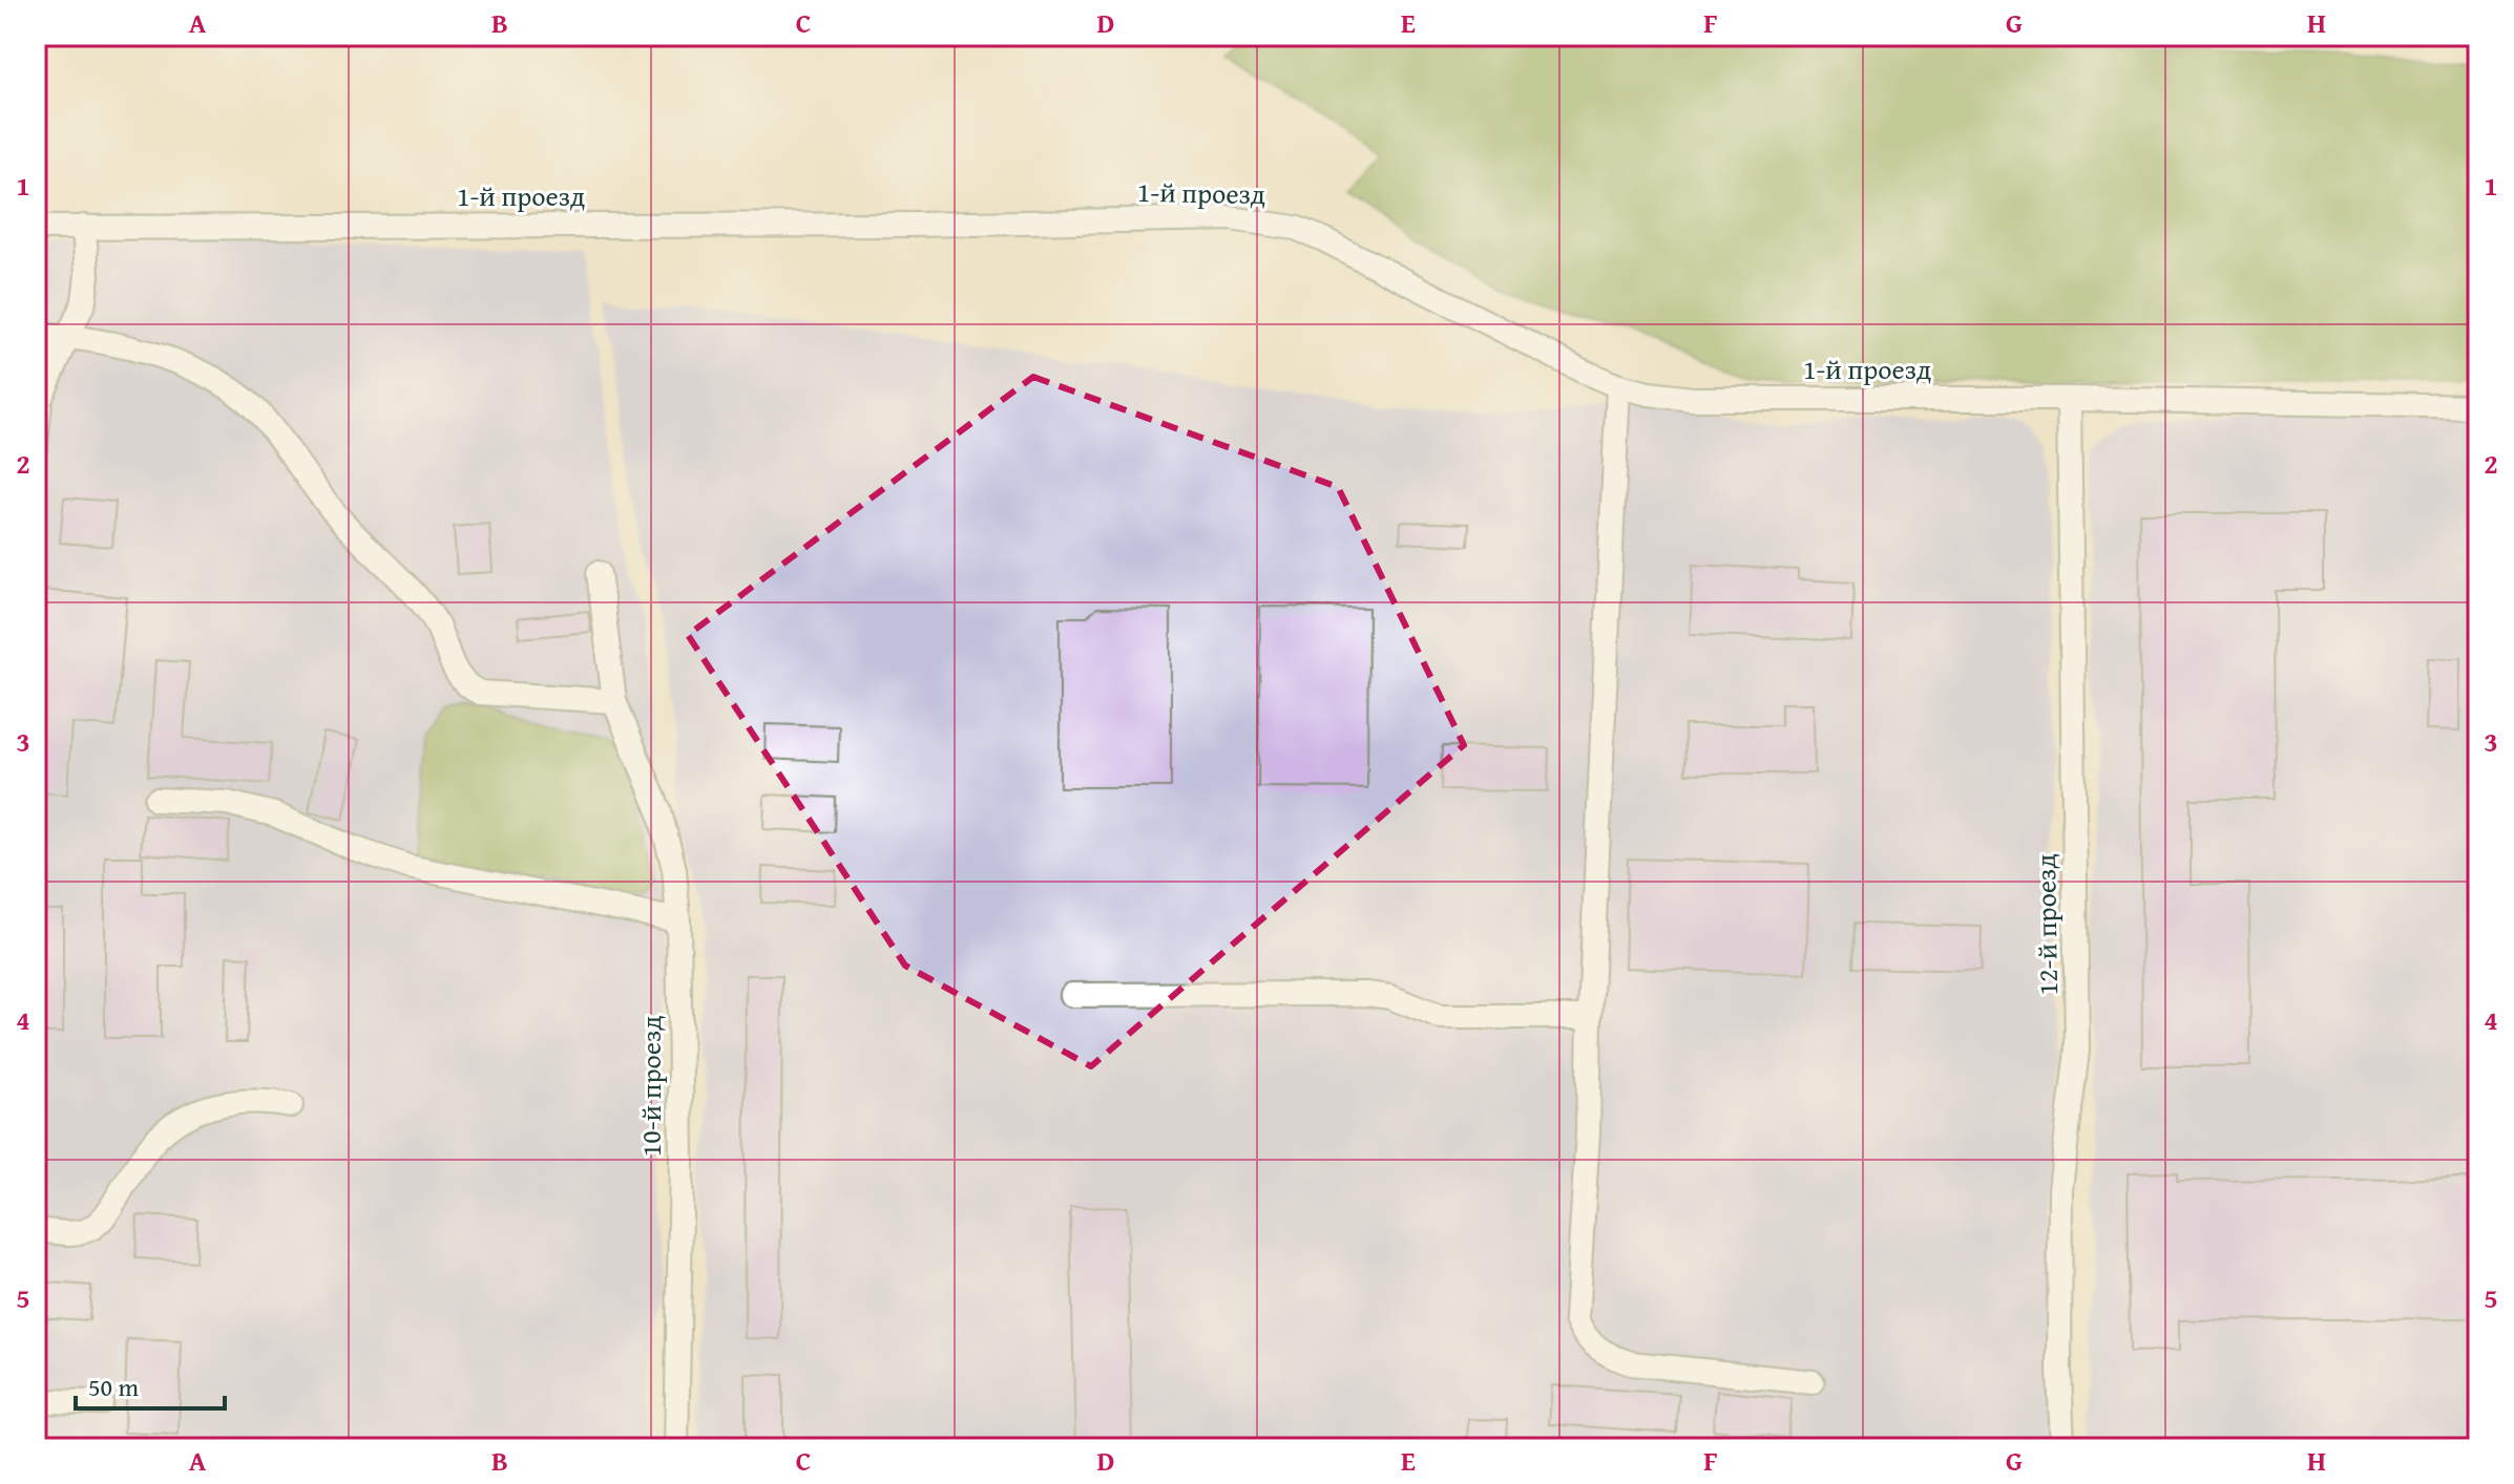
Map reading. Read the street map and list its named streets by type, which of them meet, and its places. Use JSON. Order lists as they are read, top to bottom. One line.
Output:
{"streets":{"street":["1-й проезд","12-й проезд","10-й проезд"]},"crossings":[["1-й проезд","12-й проезд"]],"scale_bar":"50 m","grid":{"columns":["A","B","C","D","E","F","G","H"],"rows":["1","2","3","4","5"]}}
